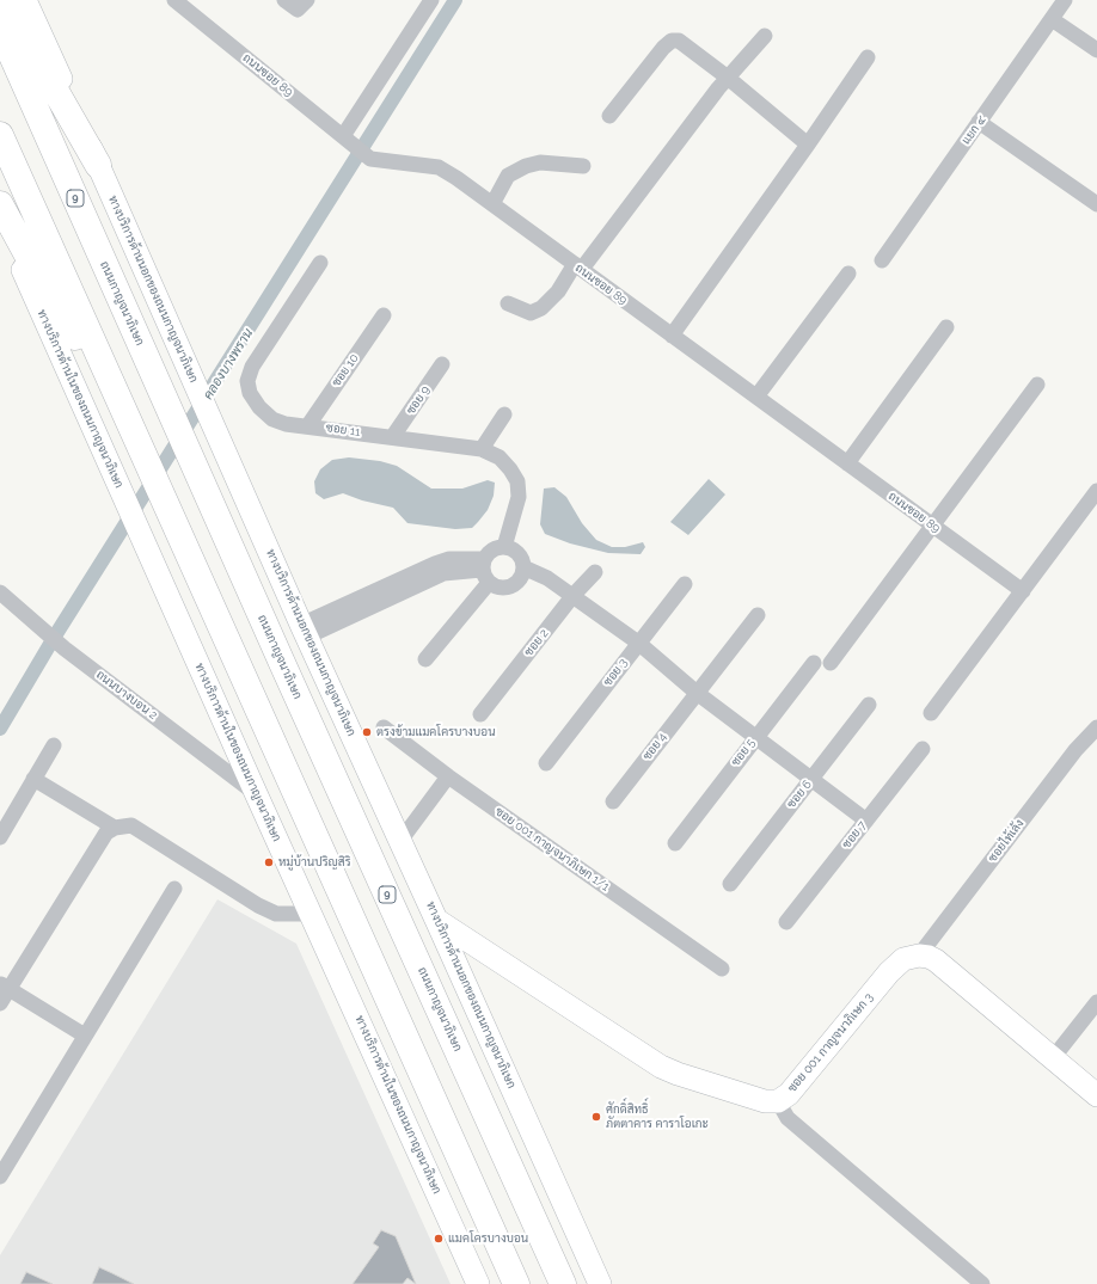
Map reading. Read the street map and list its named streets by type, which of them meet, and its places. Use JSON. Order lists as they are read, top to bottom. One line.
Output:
{"streets":{"highway":["9","ถนนกาญจนาภิเษก"],"main road":["ทางบริการด้านนอกของถนนกาญจนาภิเษก","ทางบริการด้านในของถนนกาญจนาภิเษก","ซอย 001 กาญจนาภิเษก 3"],"street":["ถนนซอย 89","แยก ๔","ซอย 10","ซอย 9","ซอย 11","ซอย 2","ซอย 3","ถนนบางบอน 2","ซอย 4","ซอย 5","ซอย 6","ซอย 7","ซอยไท้เล้ง","ซอย 001 กาญจนาภิเษก 1/1"]},"crossings":[["ทางบริการด้านนอกของถนนกาญจนาภิเษก","ซอย 001 กาญจนาภิเษก 3"],["ซอย 10","ซอย 11"],["ทางบริการด้านในของถนนกาญจนาภิเษก","ถนนบางบอน 2"],["ซอย 9","ซอย 11"],["ซอยไท้เล้ง","ซอย 001 กาญจนาภิเษก 3"]],"water":["คลองบางพราน"],"places":["ตรงข้ามแมคโครบางบอน","หมู่บ้านปริญสิริ","ศักดิ์สิทธิ์ ภัตตาคาร คาราโอเกะ","แมคโครบางบอน"]}
